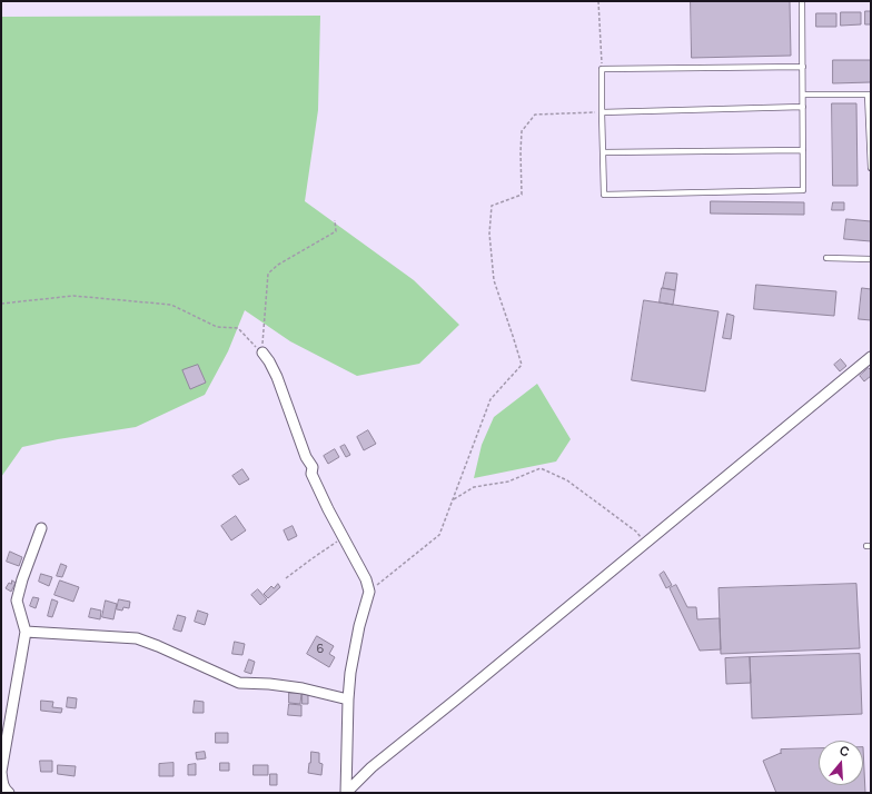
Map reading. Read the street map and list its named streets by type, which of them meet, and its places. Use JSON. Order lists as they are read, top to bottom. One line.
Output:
{"house_numbers":["6"],"north":"top"}
